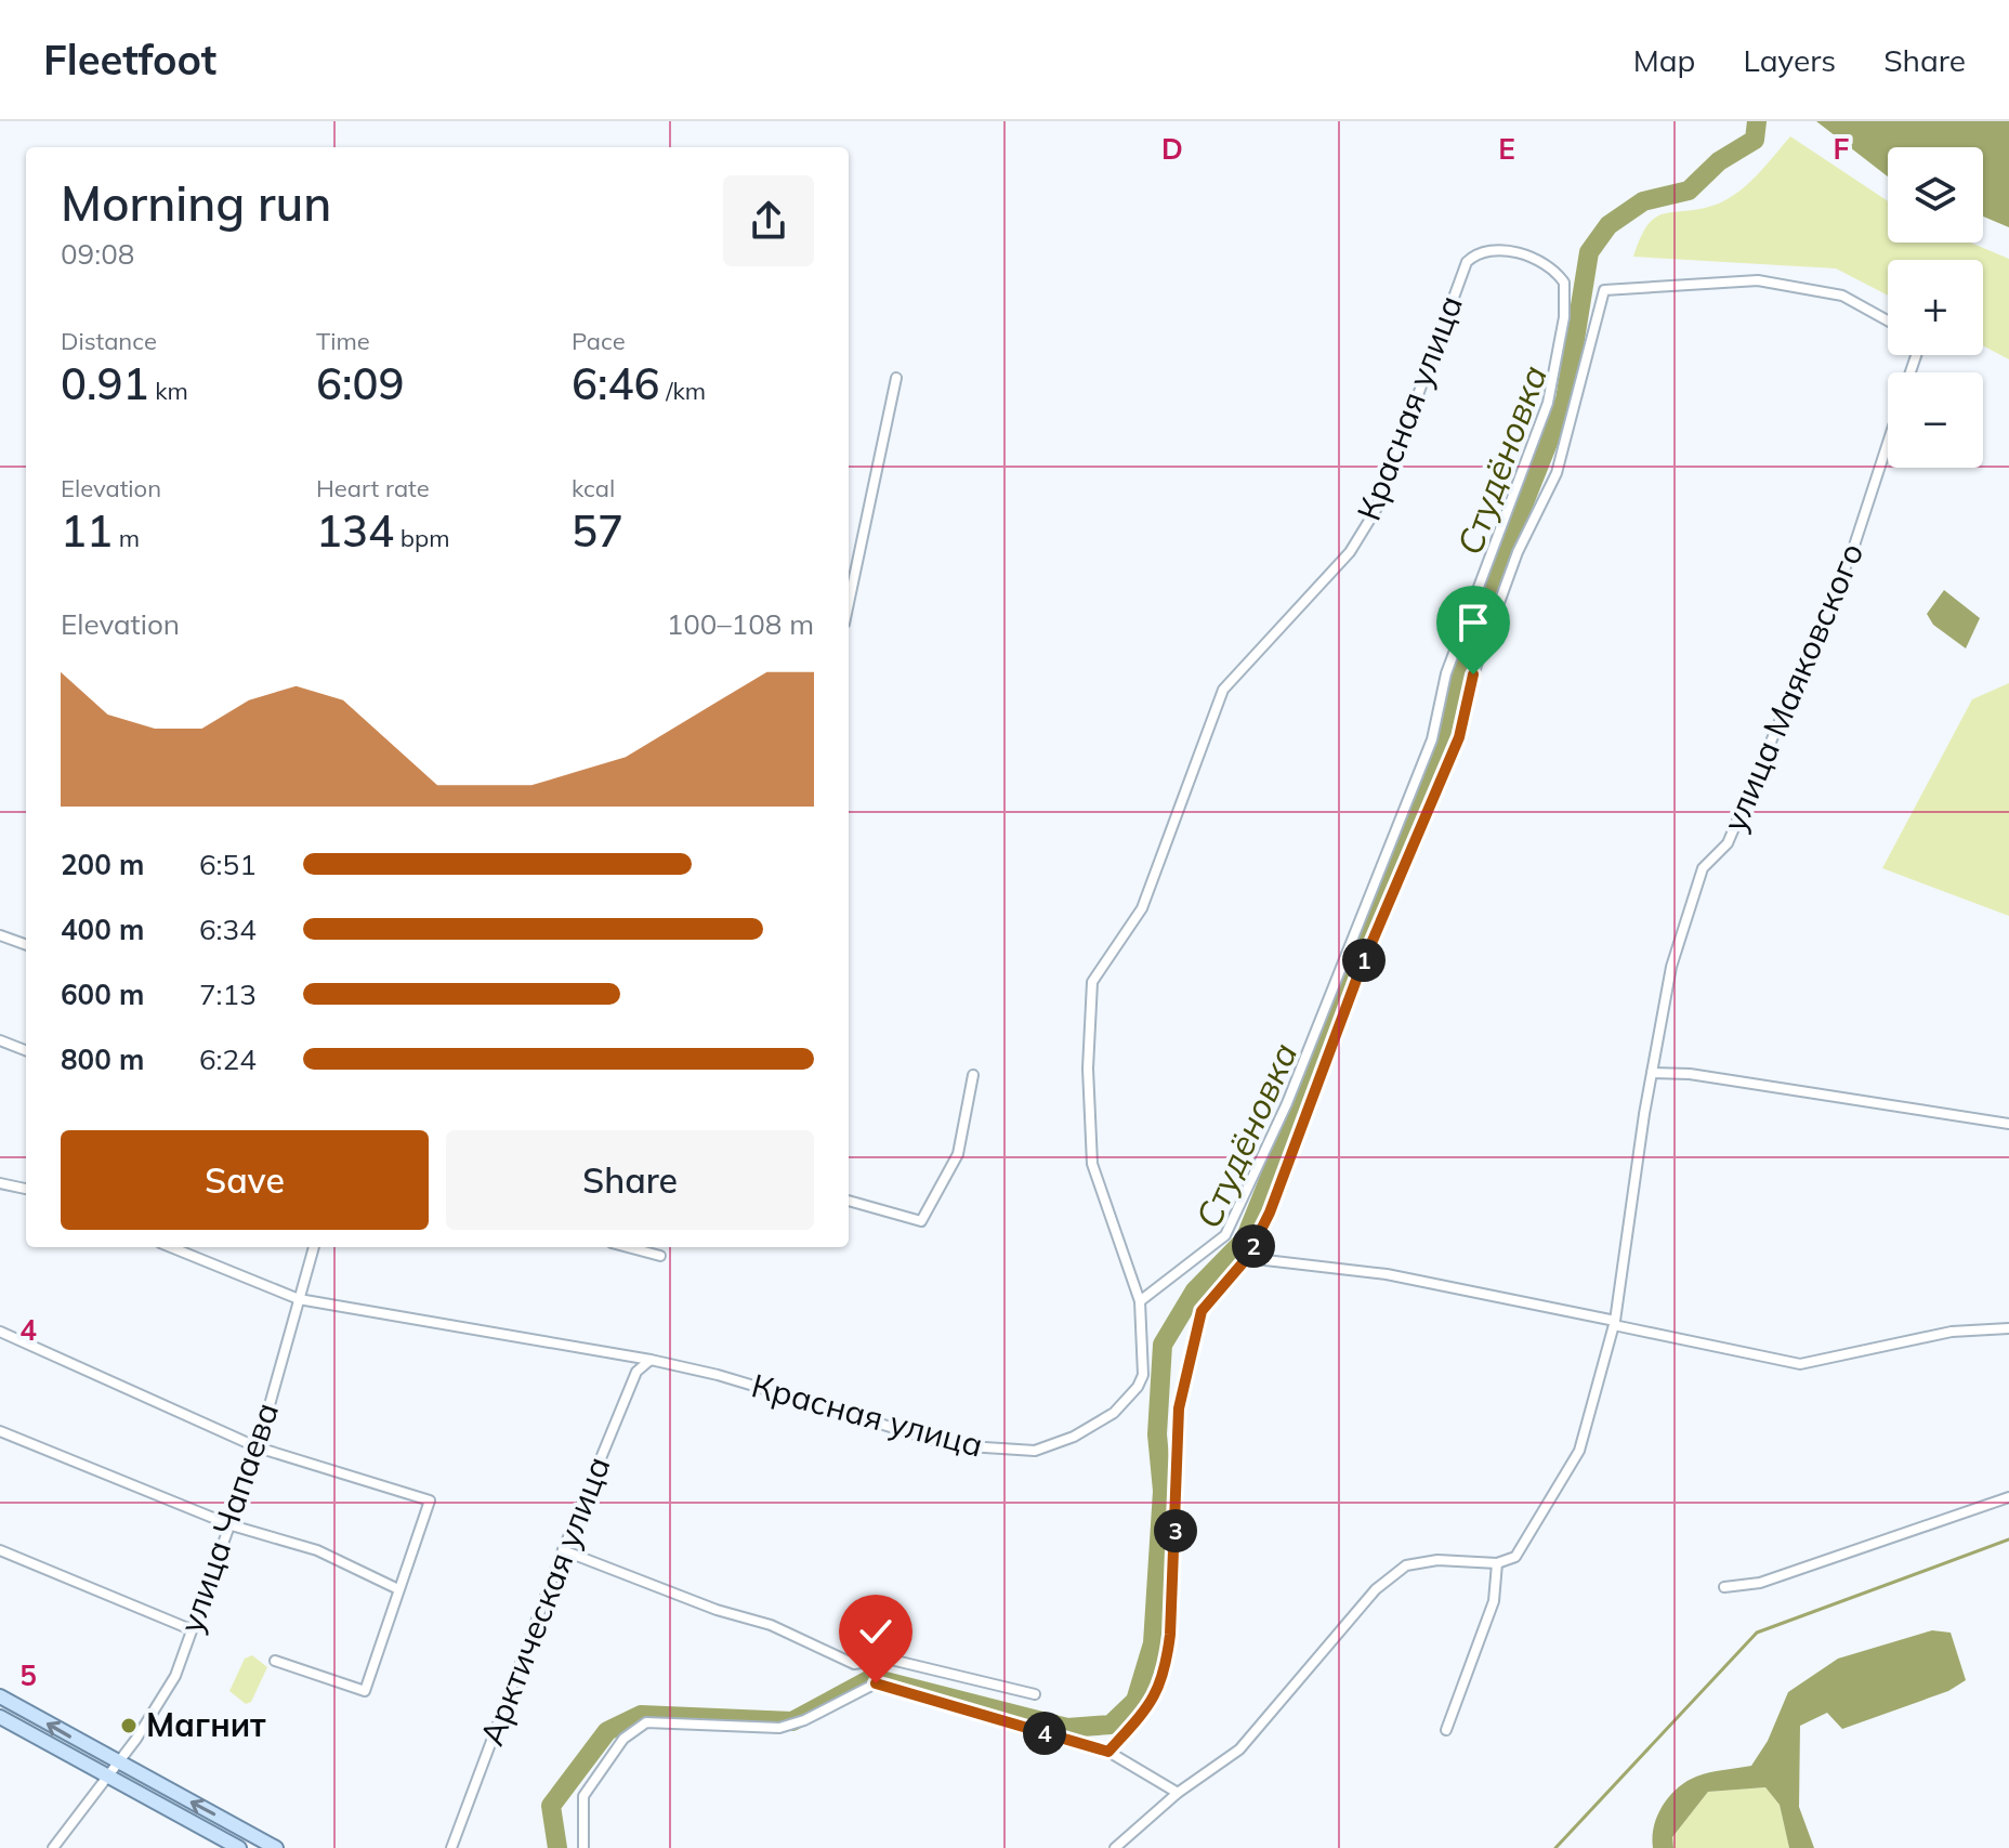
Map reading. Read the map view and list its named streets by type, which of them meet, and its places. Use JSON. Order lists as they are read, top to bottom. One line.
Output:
{"streets":{"street":["Красная улица","улица Маяковского","улица Чапаева","Арктическая улица"]},"crossings":[["Красная улица","улица Чапаева"],["Красная улица","Арктическая улица"]],"water":["Студёновка"],"places":["Магнит"],"page":{"header":"Fleetfoot","nav":["Map","Layers","Share"],"map_buttons":["+","−"],"heading":["Morning run","09:08"],"stats":[["Distance","0.91 km"],["Time","6:09"],["Pace","6:46 /km"],["Elevation","11 m"],["Heart rate","134 bpm"],["kcal","57"]],"chart":["Elevation","100–108 m"],"list":[{"name":"200 m","note":"6:51"},{"name":"400 m","note":"6:34"},{"name":"600 m","note":"7:13"},{"name":"800 m","note":"6:24"}],"pins":["1","2","3","4"],"buttons":["Save","Share"]},"grid":{"columns":["D","E","F"],"rows":["4","5"]}}
